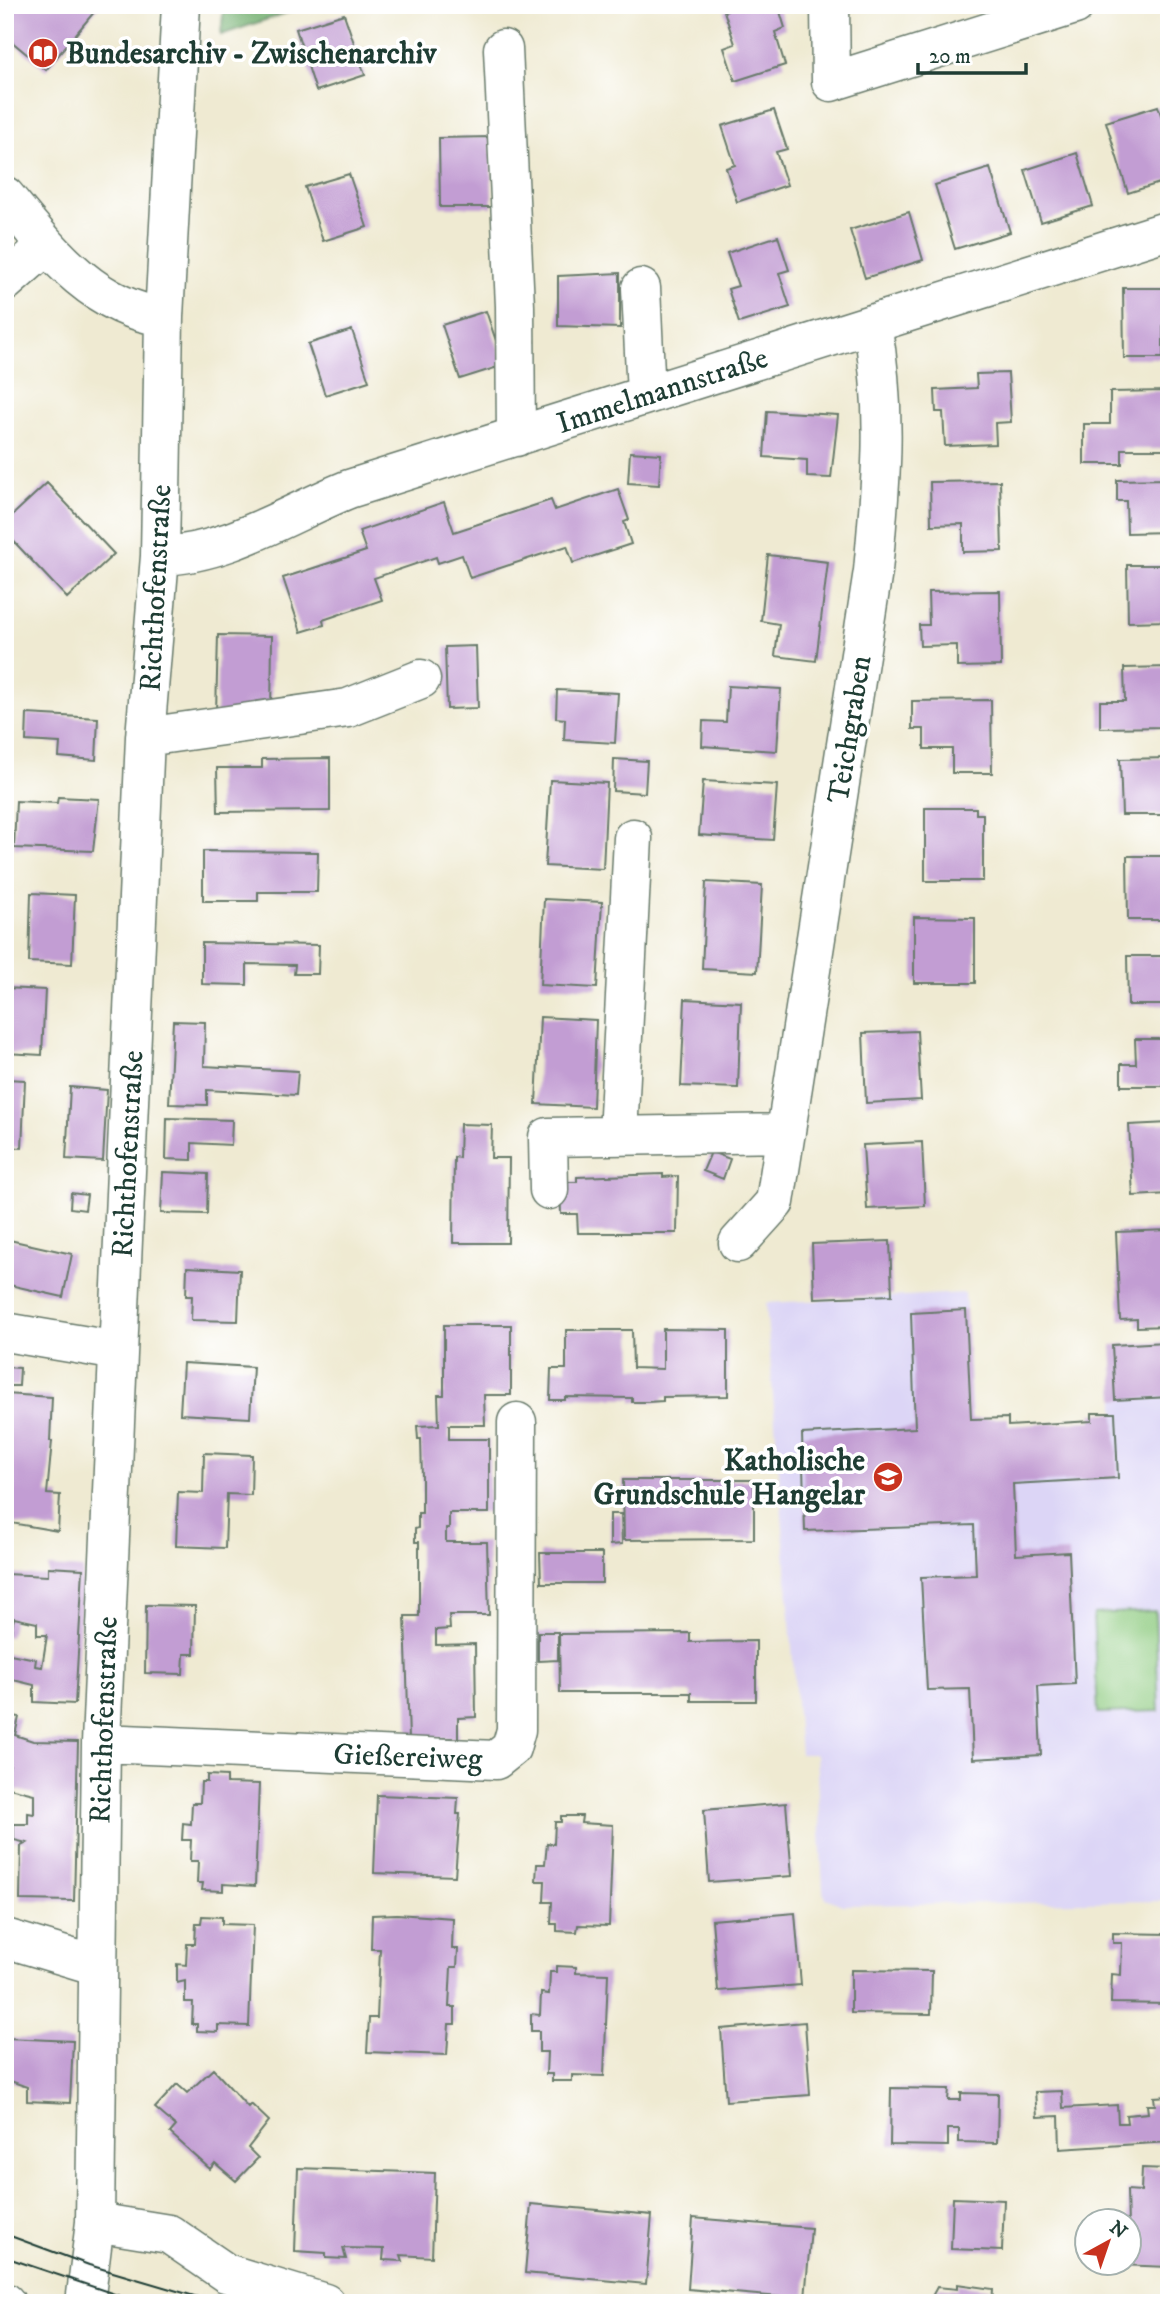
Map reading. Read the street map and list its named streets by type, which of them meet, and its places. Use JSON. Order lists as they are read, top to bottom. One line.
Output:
{"streets":{"street":["Immelmannstraße","Richthofenstraße","Teichgraben","Gießereiweg"]},"crossings":[["Immelmannstraße","Richthofenstraße"],["Immelmannstraße","Teichgraben"],["Richthofenstraße","Gießereiweg"]],"places":{"library":["Bundesarchiv - Zwischenarchiv"],"school or university":["Katholische Grundschule Hangelar"]},"scale_bar":"20 m","north":"top right"}
